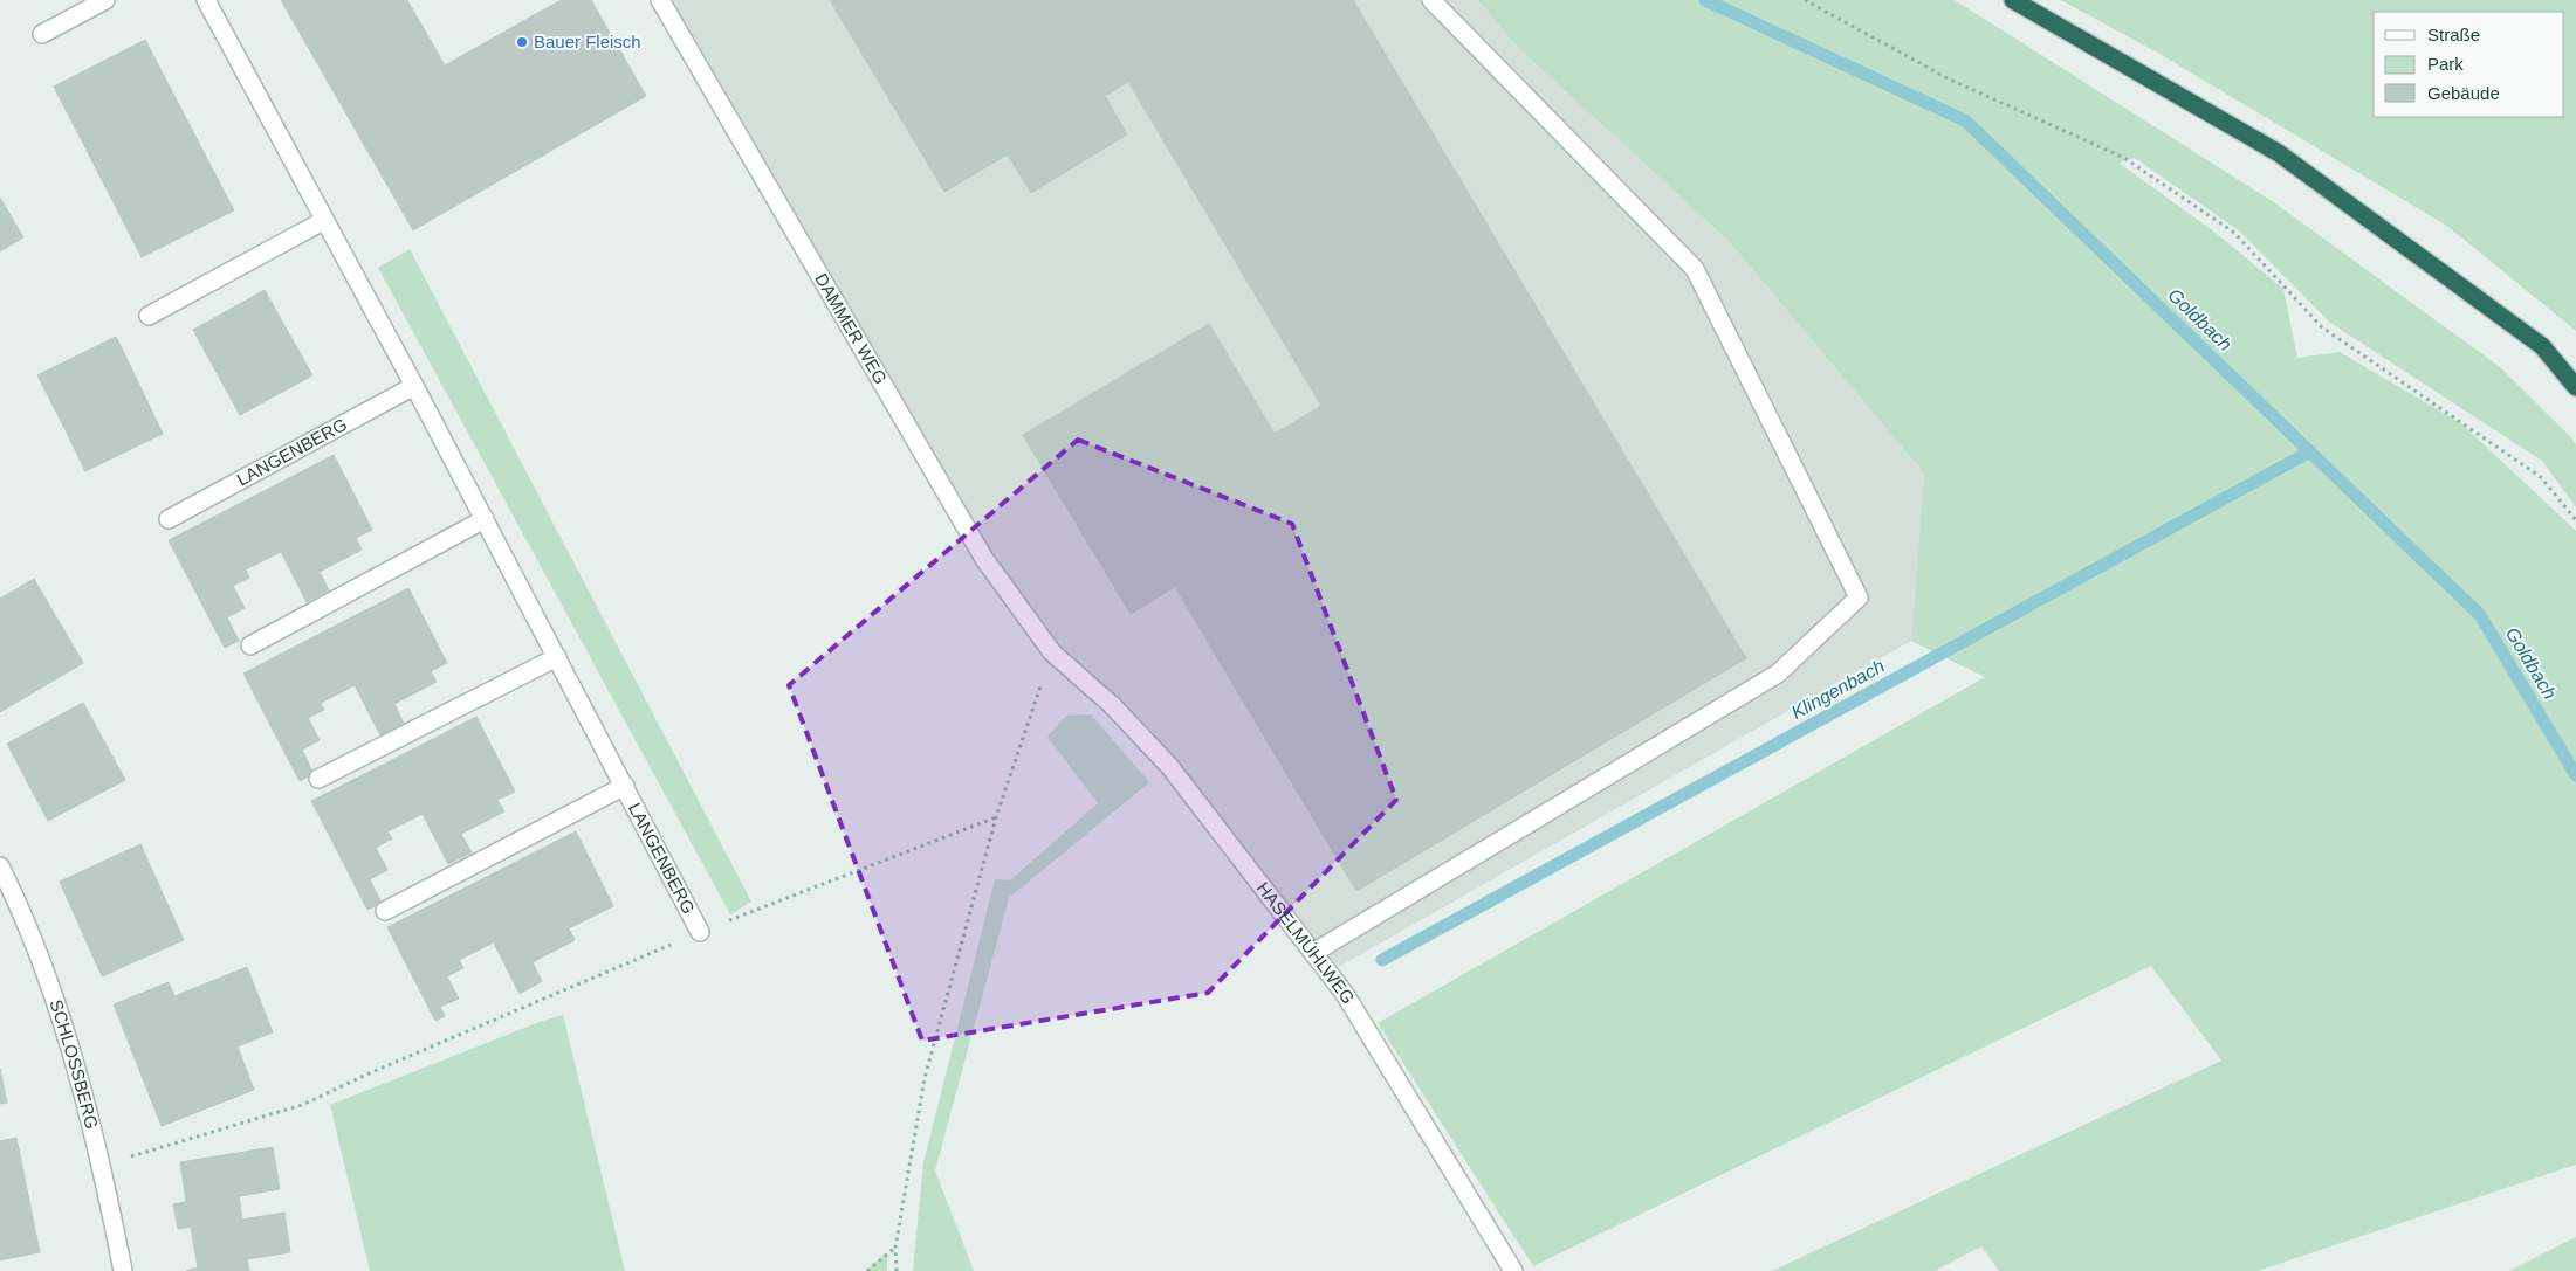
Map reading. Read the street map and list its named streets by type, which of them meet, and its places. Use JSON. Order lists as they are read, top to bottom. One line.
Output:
{"streets":{"street":["DAMMER WEG","LANGENBERG","HASELMÜHLWEG","SCHLOSSBERG"]},"crossings":[["DAMMER WEG","HASELMÜHLWEG"]],"water":["Goldbach","Klingenbach"],"places":["Bauer Fleisch"],"legend":["Straße","Park","Gebäude"]}
